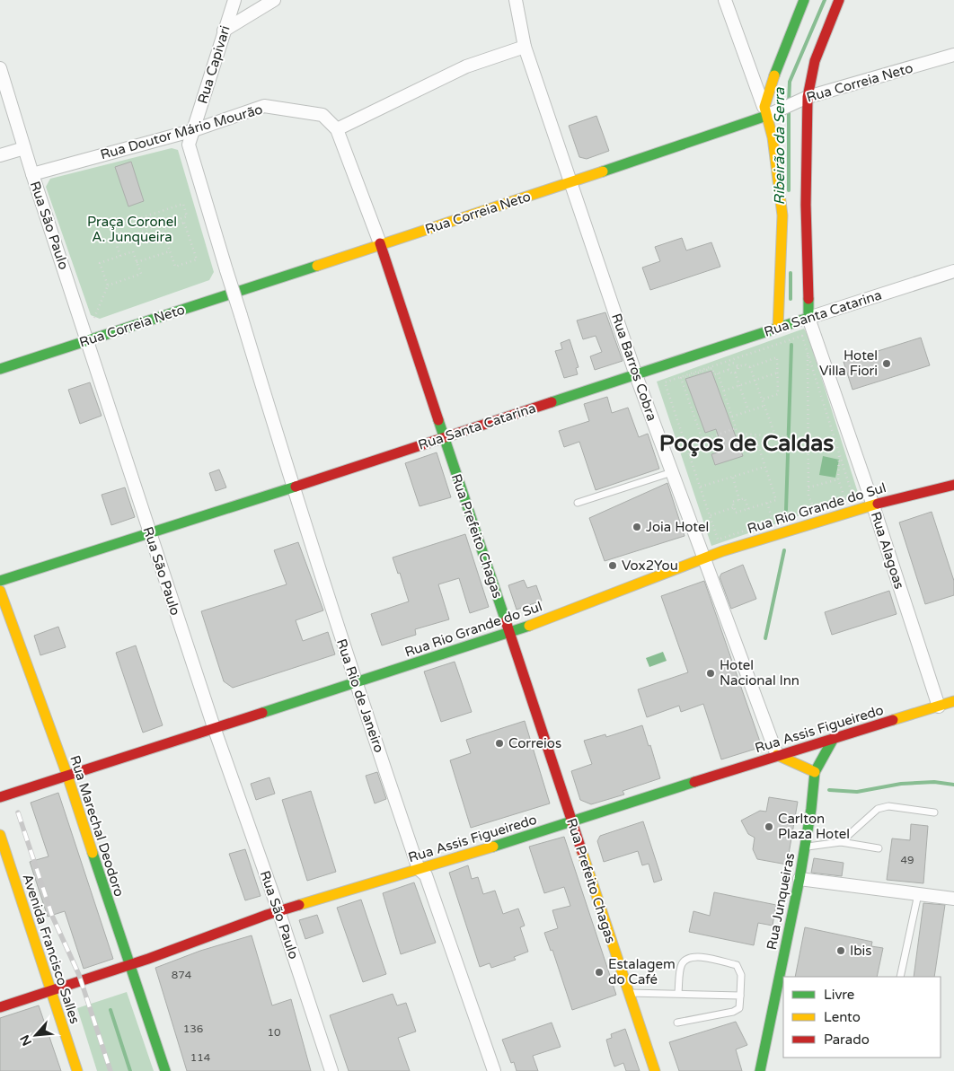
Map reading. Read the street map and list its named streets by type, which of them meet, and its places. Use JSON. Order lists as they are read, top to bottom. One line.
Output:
{"streets":{"street":["Rua Capivari","Rua Correia Neto","Rua Doutor Mário Mourão","Rua São Paulo","Rua Santa Catarina","Rua Barros Cobra","Rua Rio Grande do Sul","Rua Prefeito Chagas","Rua Alagoas","Rua Rio de Janeiro","Rua Assis Figueiredo","Rua Marechal Deodoro","Rua Junqueiras","Avenida Francisco Salles"]},"crossings":[["Rua Capivari","Rua Doutor Mário Mourão"],["Rua Capivari","Rua Rio de Janeiro"],["Rua Correia Neto","Rua São Paulo"],["Rua Correia Neto","Rua Barros Cobra"],["Rua Correia Neto","Rua Prefeito Chagas"],["Rua Doutor Mário Mourão","Rua São Paulo"],["Rua Doutor Mário Mourão","Rua Prefeito Chagas"],["Rua Doutor Mário Mourão","Rua Rio de Janeiro"],["Rua São Paulo","Rua Santa Catarina"],["Rua São Paulo","Rua Rio Grande do Sul"],["Rua São Paulo","Rua Assis Figueiredo"],["Rua Santa Catarina","Rua Barros Cobra"],["Rua Santa Catarina","Rua Prefeito Chagas"],["Rua Santa Catarina","Rua Alagoas"],["Rua Santa Catarina","Rua Rio de Janeiro"],["Rua Barros Cobra","Rua Rio Grande do Sul"],["Rua Barros Cobra","Rua Assis Figueiredo"],["Rua Rio Grande do Sul","Rua Prefeito Chagas"],["Rua Rio Grande do Sul","Rua Alagoas"],["Rua Rio Grande do Sul","Rua Rio de Janeiro"],["Rua Rio Grande do Sul","Rua Marechal Deodoro"],["Rua Prefeito Chagas","Rua Assis Figueiredo"],["Rua Alagoas","Rua Assis Figueiredo"],["Rua Rio de Janeiro","Rua Assis Figueiredo"],["Rua Assis Figueiredo","Rua Marechal Deodoro"],["Rua Assis Figueiredo","Rua Junqueiras"],["Rua Assis Figueiredo","Avenida Francisco Salles"]],"districts":["Poços de Caldas"],"water":["Ribeirão da Serra"],"parks":["Praça Coronel A. Junqueira"],"places":["Hotel Villa Fiori","Joia Hotel","Vox2You","Hotel Nacional Inn","Correios","Carlton Plaza Hotel","Ibis","Estalagem do Café"],"house_numbers":["49","874","136","10","114"],"legend":["Livre","Lento","Parado"],"north":"bottom left"}
